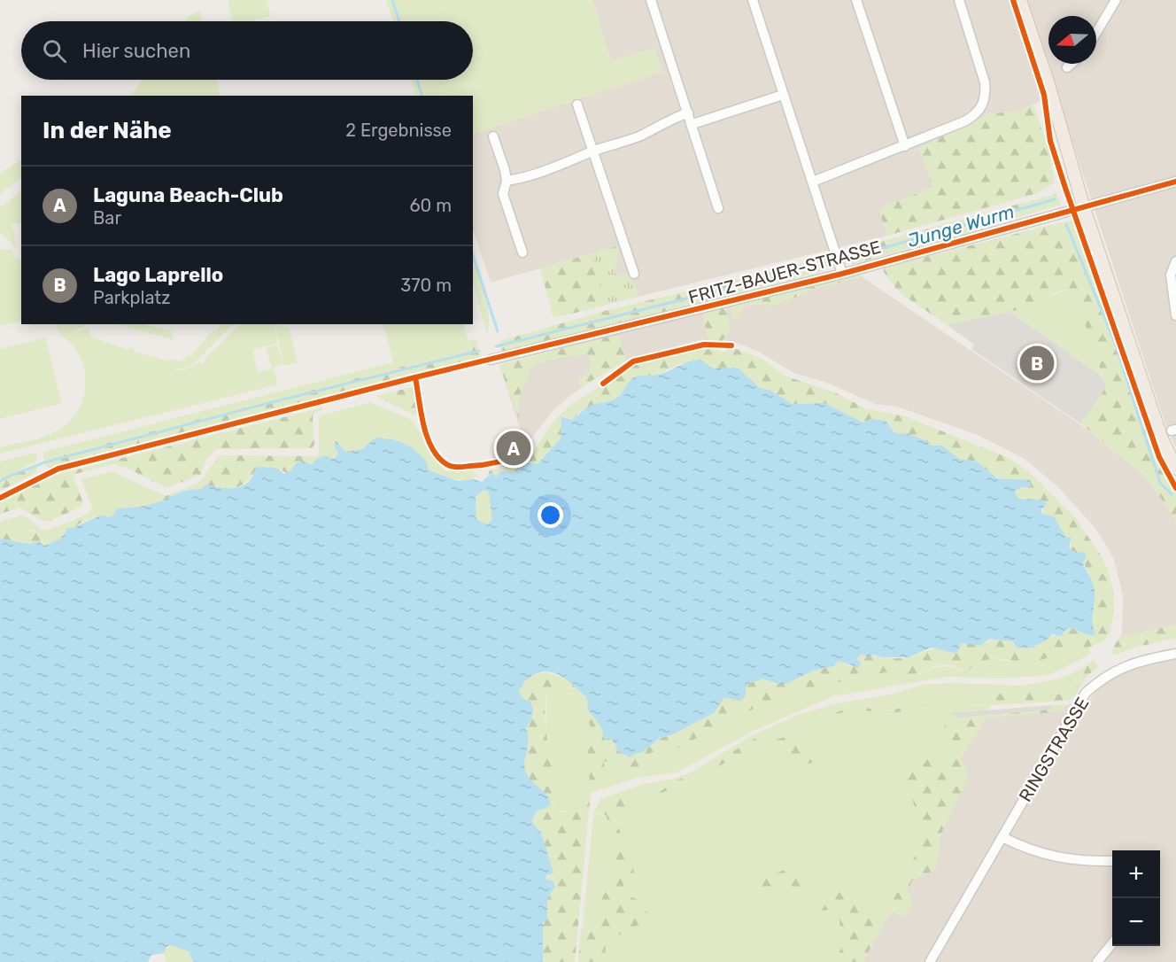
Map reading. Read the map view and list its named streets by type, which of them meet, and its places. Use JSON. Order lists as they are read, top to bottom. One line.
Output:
{"streets":{"street":["FRITZ-BAUER-STRASSE","RINGSTRASSE"]},"water":["Junge Wurm"],"north":"left","page":{"search":"Hier suchen","heading":["In der Nähe","2 Ergebnisse"],"list":[{"mark":"A","name":"Laguna Beach-Club","note":"Bar","value":"60 m"},{"mark":"B","name":"Lago Laprello","note":"Parkplatz","value":"370 m"}],"pins":["B","A"],"map_buttons":["+","−"]}}
